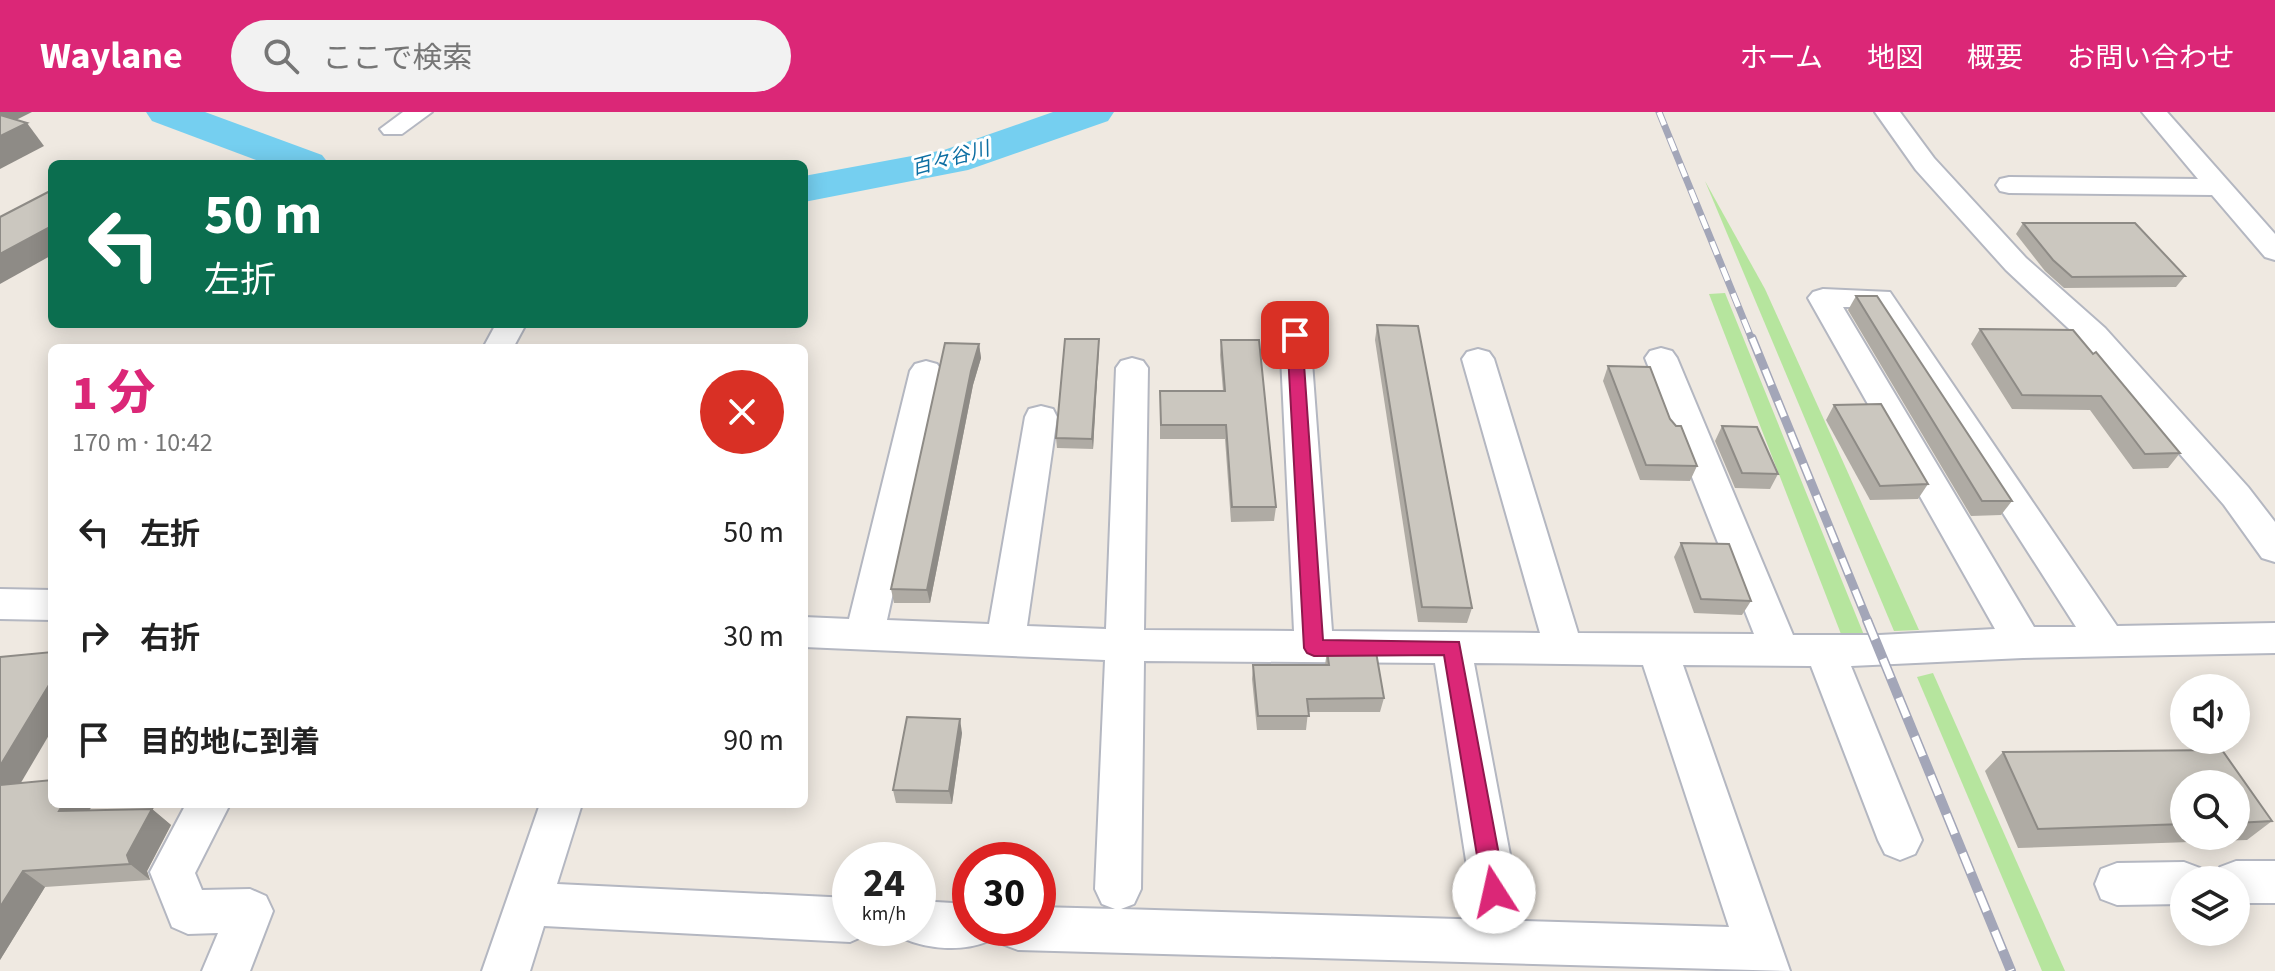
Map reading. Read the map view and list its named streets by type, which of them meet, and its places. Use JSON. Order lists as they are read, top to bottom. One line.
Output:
{"water":["百々谷川"],"page":{"header":"Waylane","search":"ここで検索","nav":["ホーム","地図","概要","お問い合わせ"],"turn":["50 m","左折"],"heading":["1 分","170 m · 10:42"],"list":[{"name":"左折","value":"50 m"},{"name":"右折","value":"30 m"},{"name":"目的地に到着","value":"90 m"}],"speed":"24 km/h","limit":"30"}}
